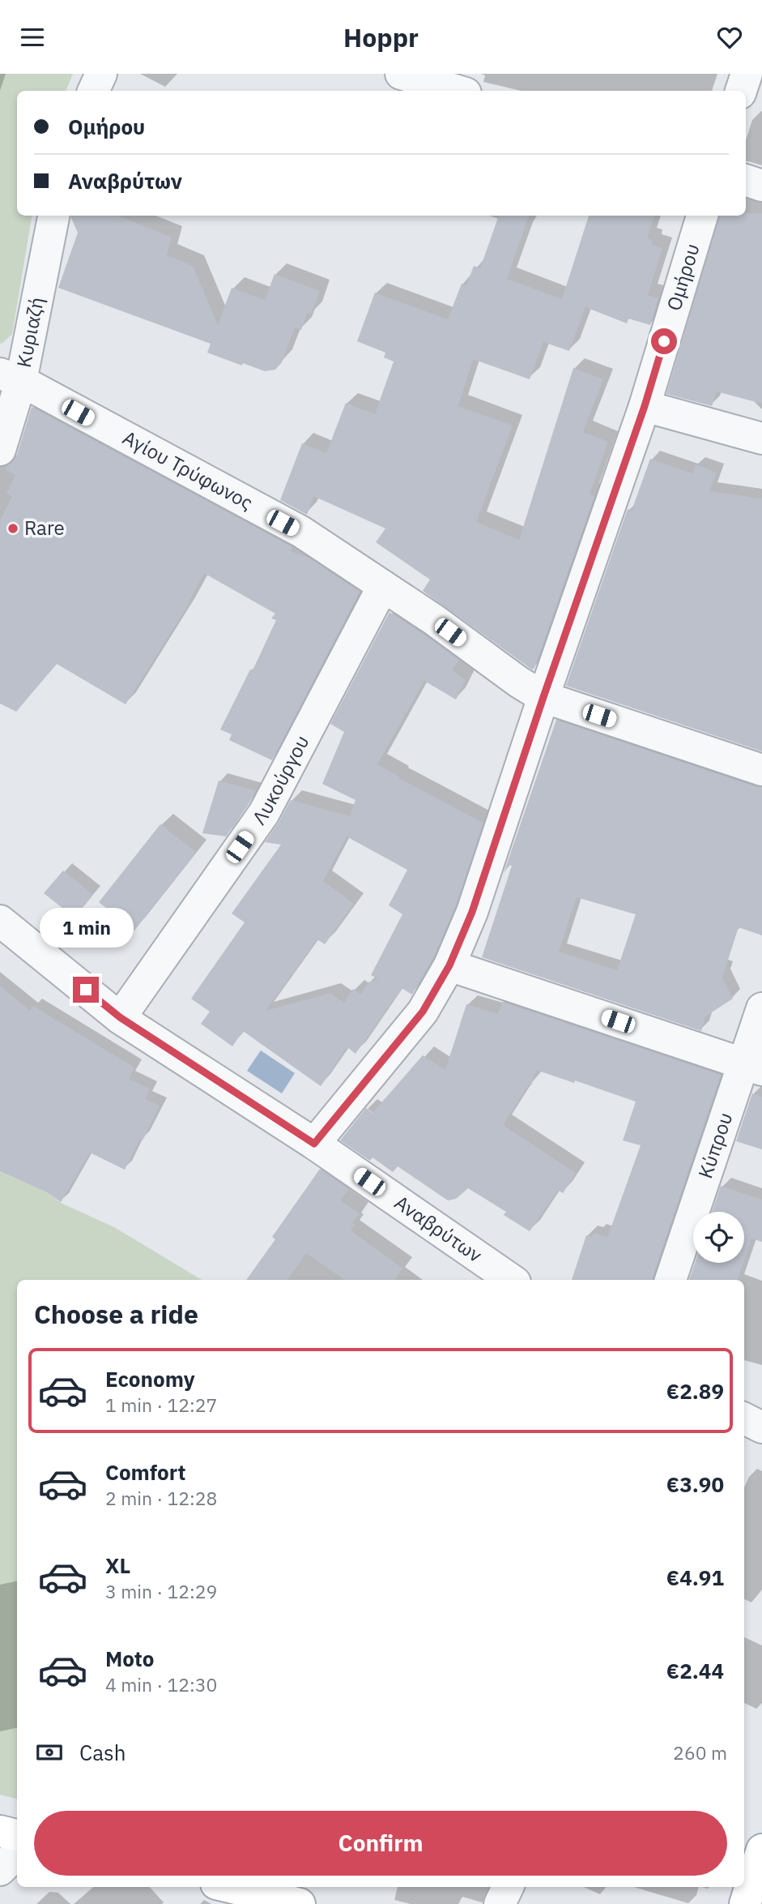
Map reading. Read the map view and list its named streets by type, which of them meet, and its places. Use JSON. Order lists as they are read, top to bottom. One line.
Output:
{"streets":{"street":["Ομήρου","Κυριαζή","Αγίου Τρύφωνος","Λυκούργου","Κύπρου","Αναβρύτων"]},"crossings":[["Ομήρου","Αγίου Τρύφωνος"],["Ομήρου","Αναβρύτων"],["Κυριαζή","Αγίου Τρύφωνος"],["Αγίου Τρύφωνος","Λυκούργου"],["Λυκούργου","Αναβρύτων"]],"places":["Rare"],"page":{"header":"Hoppr","banner":["Ομήρου","Αναβρύτων"],"bubble":"1 min","heading":"Choose a ride","list":[{"name":"Economy","note":"1 min · 12:27","value":"€2.89"},{"name":"Comfort","note":"2 min · 12:28","value":"€3.90"},{"name":"XL","note":"3 min · 12:29","value":"€4.91"},{"name":"Moto","note":"4 min · 12:30","value":"€2.44"}],"pay":["Cash","260 m"],"buttons":"Confirm"}}
